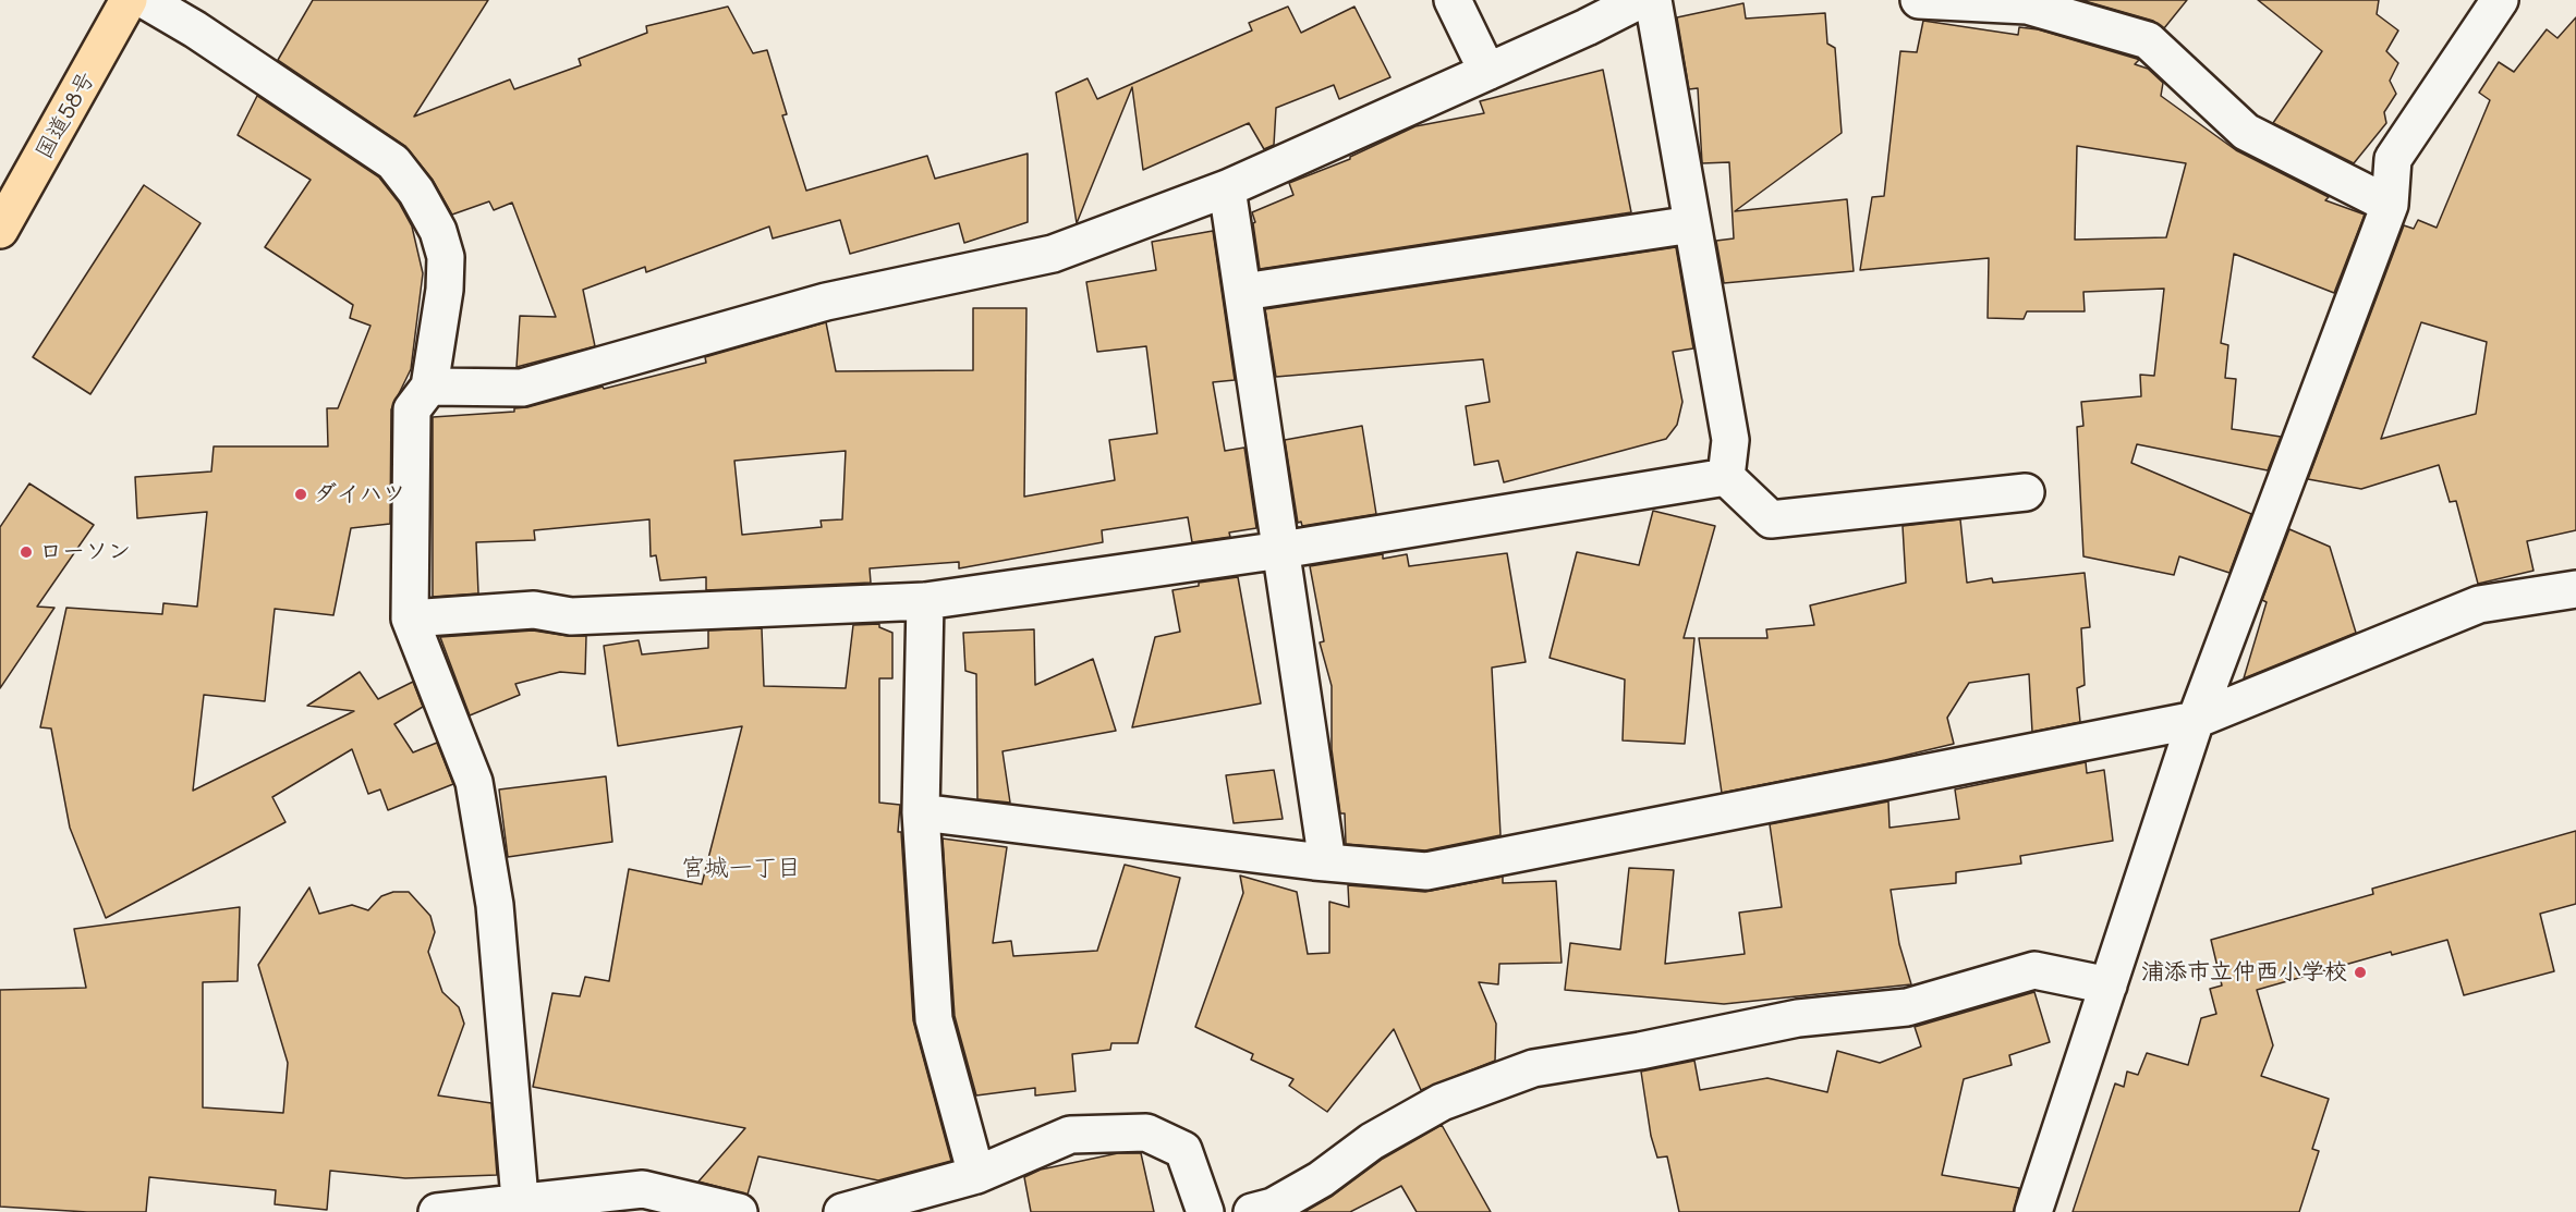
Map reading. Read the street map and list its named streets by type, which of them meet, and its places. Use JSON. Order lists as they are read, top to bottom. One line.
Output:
{"streets":{"highway":["国道58号"]},"districts":["宮城一丁目"],"places":["ダイハツ","ローソン","浦添市立仲西小学校"]}
